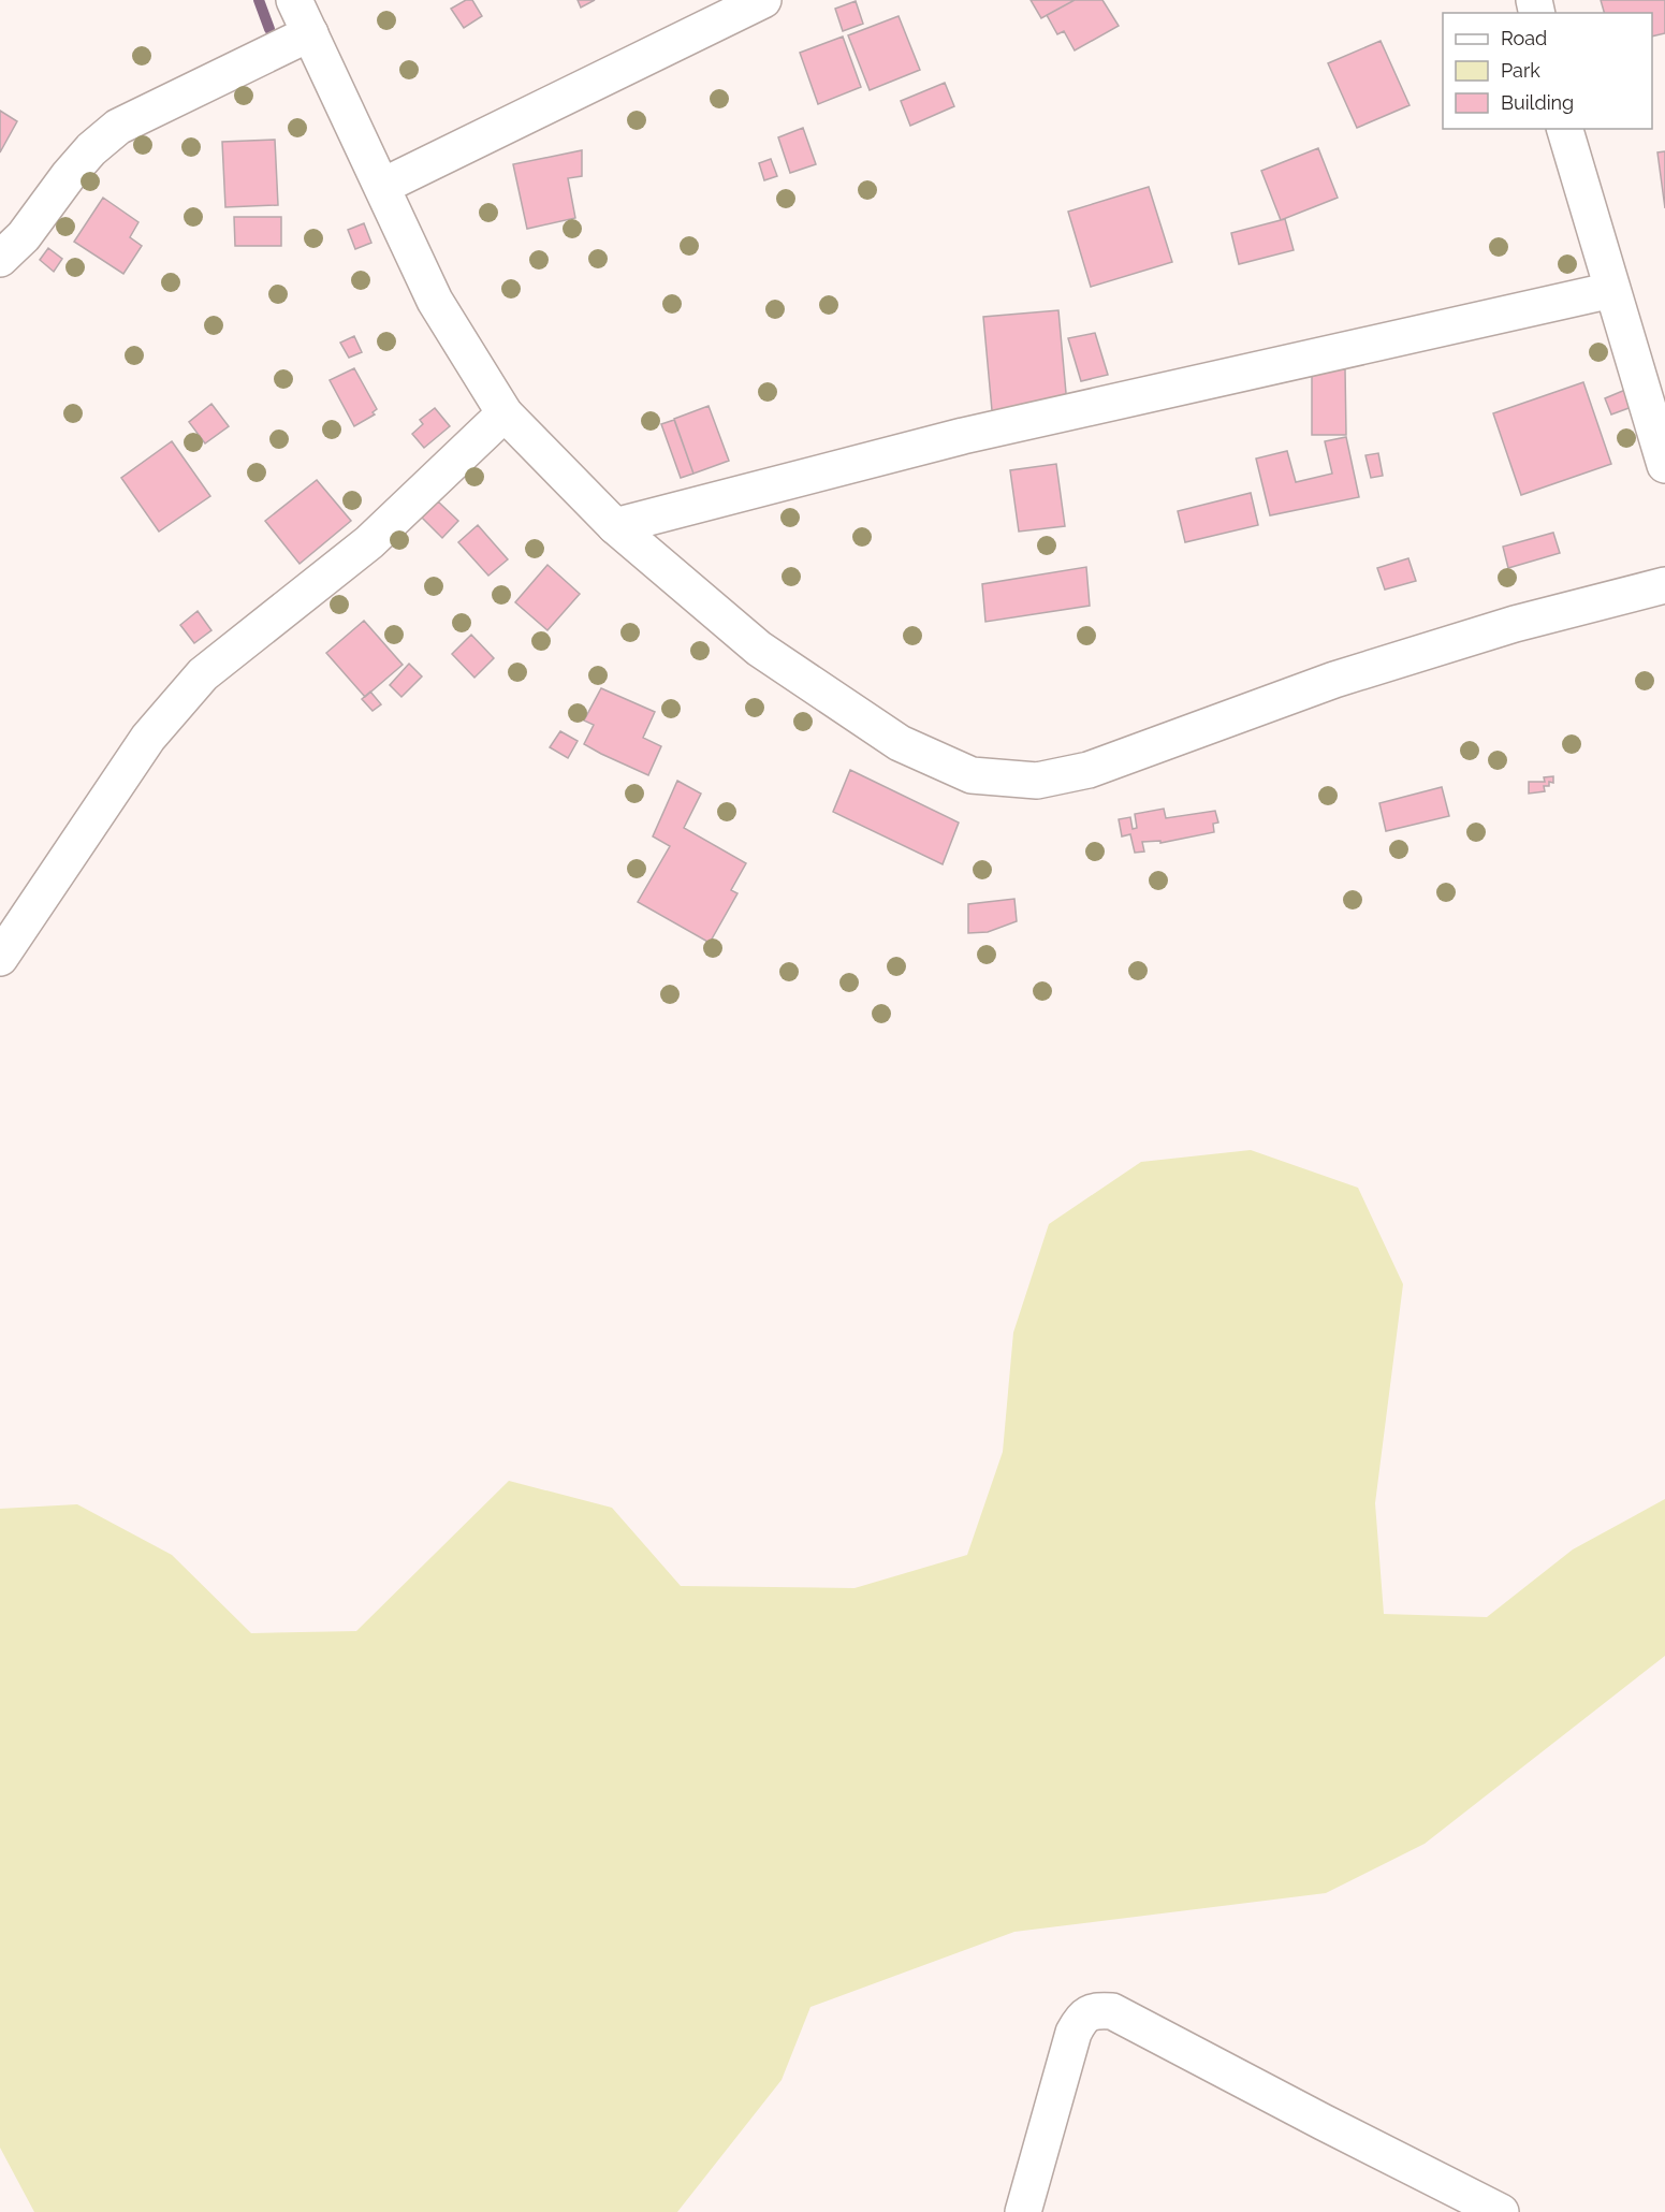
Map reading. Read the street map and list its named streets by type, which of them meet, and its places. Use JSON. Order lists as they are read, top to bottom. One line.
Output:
{"legend":["Road","Park","Building"]}
